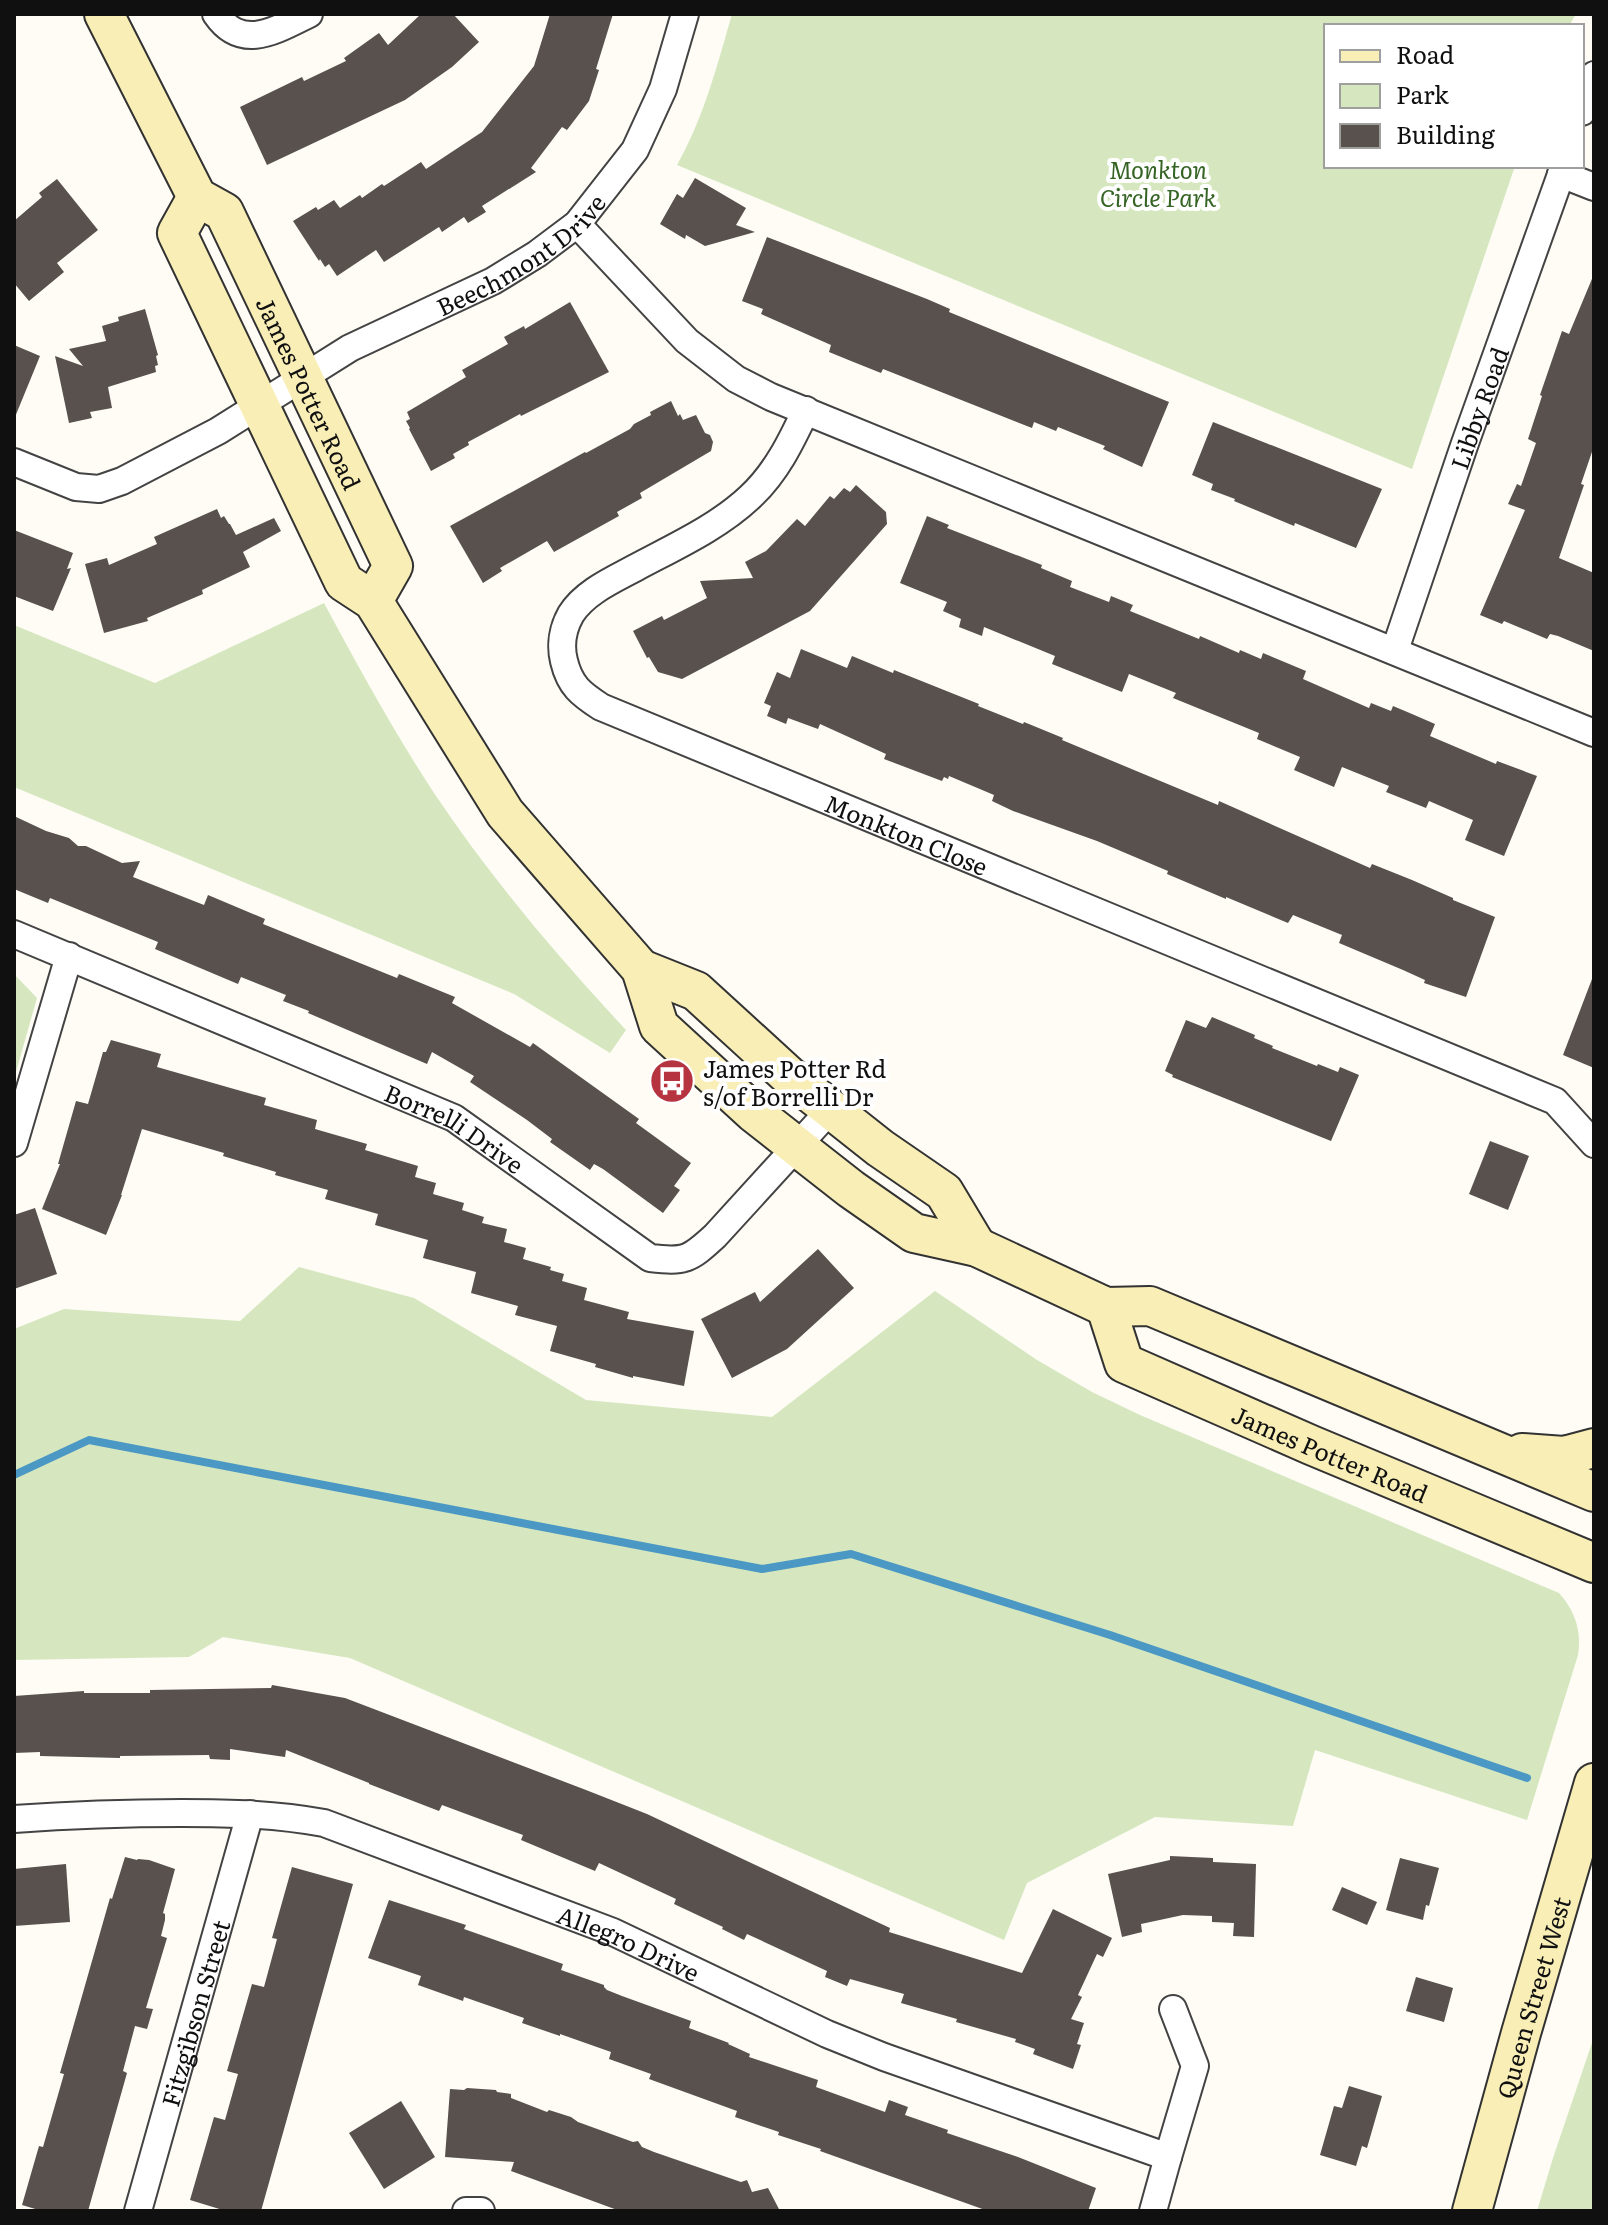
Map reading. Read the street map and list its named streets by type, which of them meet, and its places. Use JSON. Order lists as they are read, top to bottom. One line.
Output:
{"streets":{"main road":["James Potter Road","Queen Street West"],"street":["Beechmont Drive","Libby Road","Monkton Close","Borrelli Drive","Allegro Drive","Fitzgibson Street"]},"crossings":[["Beechmont Drive","James Potter Road"],["James Potter Road","Borrelli Drive"],["Allegro Drive","Fitzgibson Street"]],"parks":["Monkton Circle Park"],"places":{"bus stop":["James Potter Rd s/of Borrelli Dr"]},"legend":["Road","Park","Building"]}
